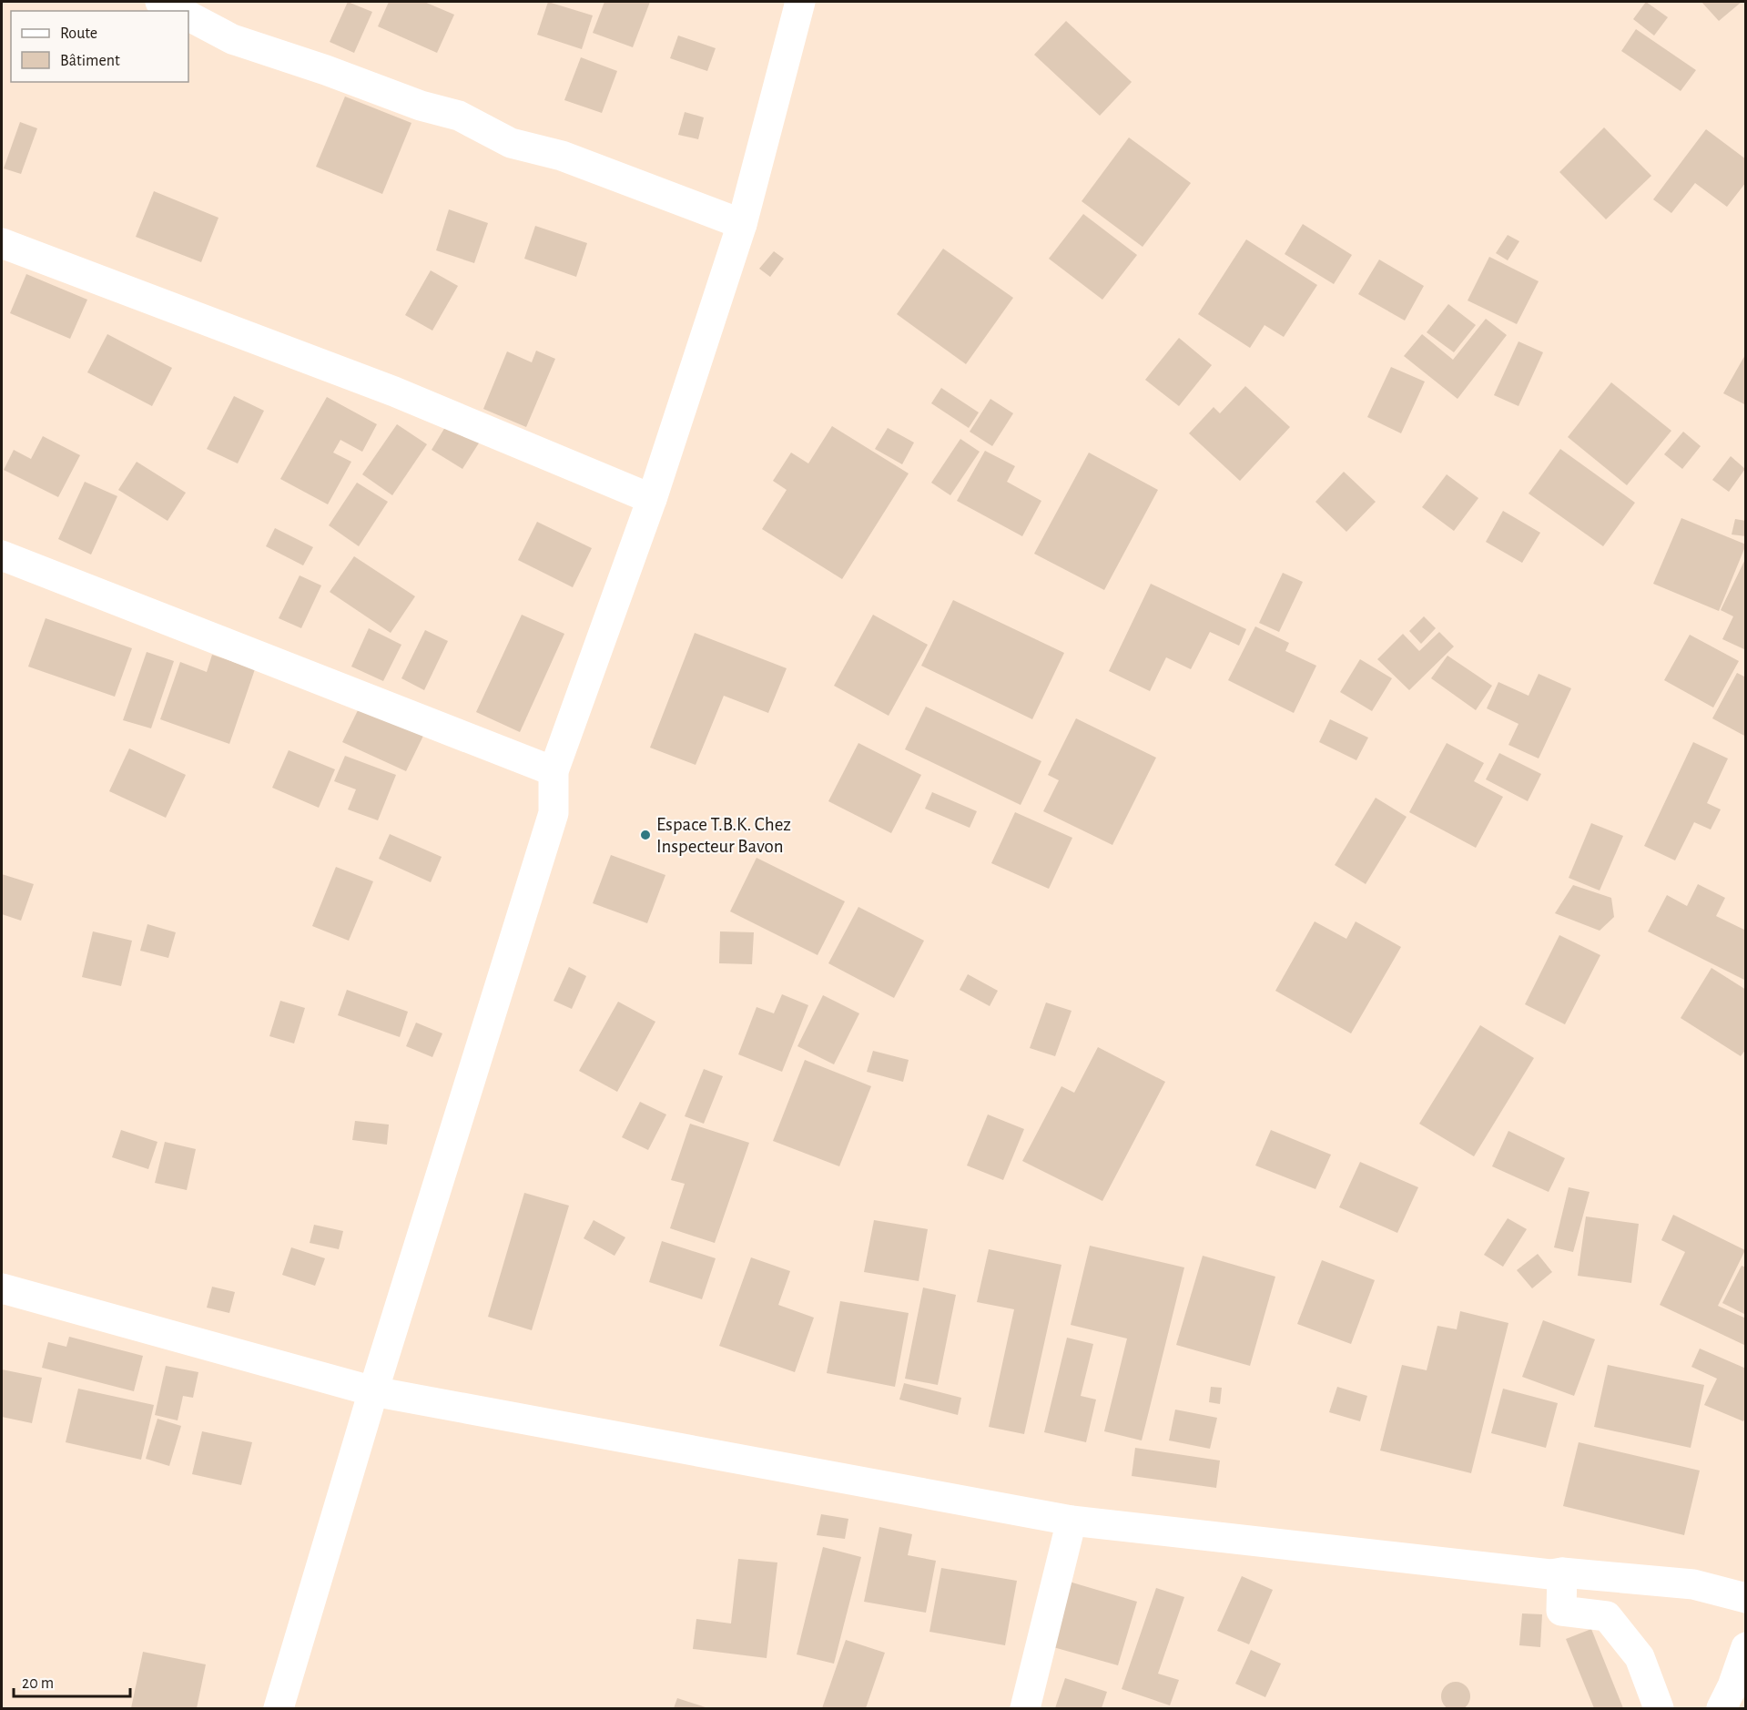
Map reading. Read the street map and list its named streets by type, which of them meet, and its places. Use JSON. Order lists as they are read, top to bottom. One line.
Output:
{"places":["Espace T.B.K. Chez Inspecteur Bavon"],"legend":["Route","Bâtiment"],"scale_bar":"20 m"}
